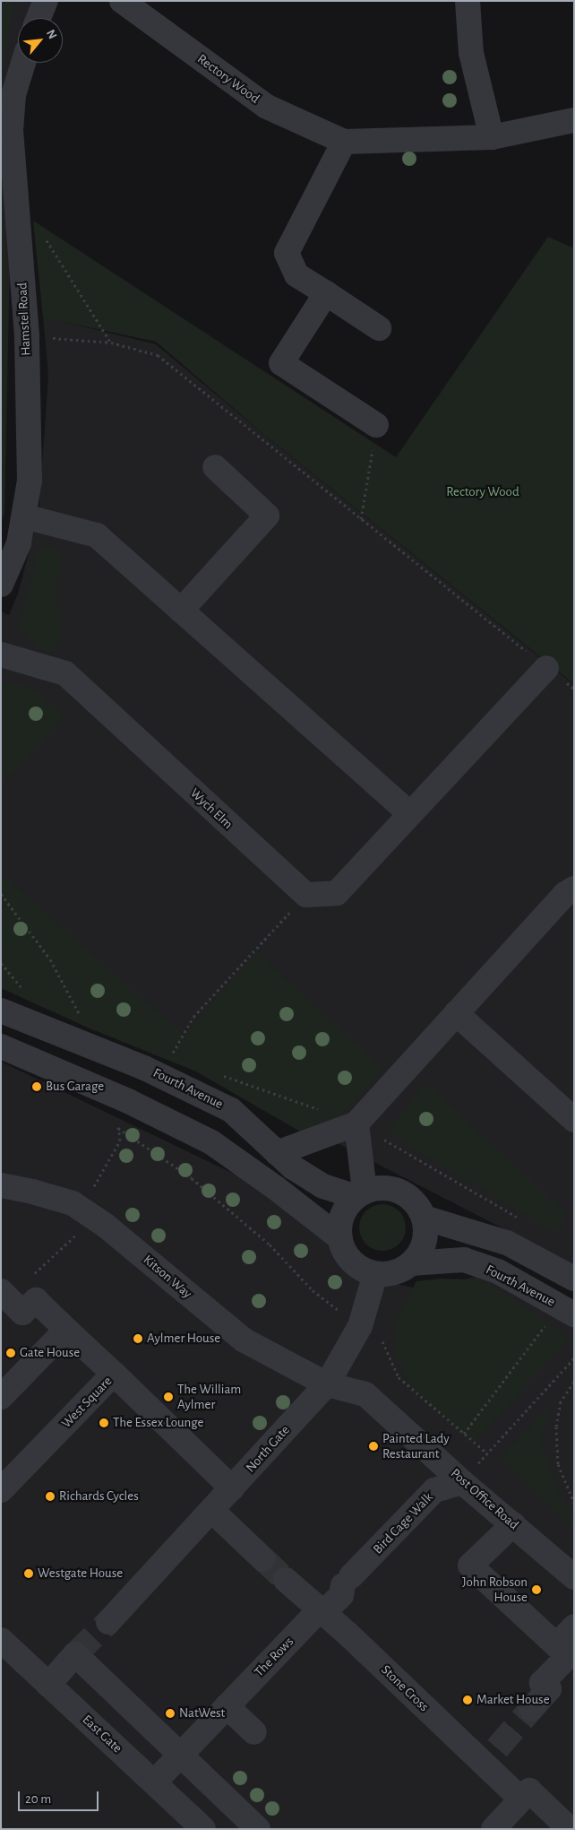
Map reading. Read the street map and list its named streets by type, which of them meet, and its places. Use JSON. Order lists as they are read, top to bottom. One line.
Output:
{"streets":{"street":["Rectory Wood","Hamstel Road","Wych Elm","Fourth Avenue","Kitson Way","West Square","North Gate","Post Office Road","Bird Cage Walk","The Rows","Stone Cross","East Gate"]},"crossings":[["Fourth Avenue","North Gate"],["Kitson Way","North Gate"],["Kitson Way","Post Office Road"],["West Square","North Gate"],["North Gate","Post Office Road"],["Post Office Road","Bird Cage Walk"],["The Rows","Stone Cross"],["The Rows","East Gate"]],"parks":["Rectory Wood"],"places":["Bus Garage","Aylmer House","Gate House","The William Aylmer","The Essex Lounge","Painted Lady Restaurant","Richards Cycles","Westgate House","John Robson House","Market House","NatWest"],"scale_bar":"20 m","north":"top right"}
